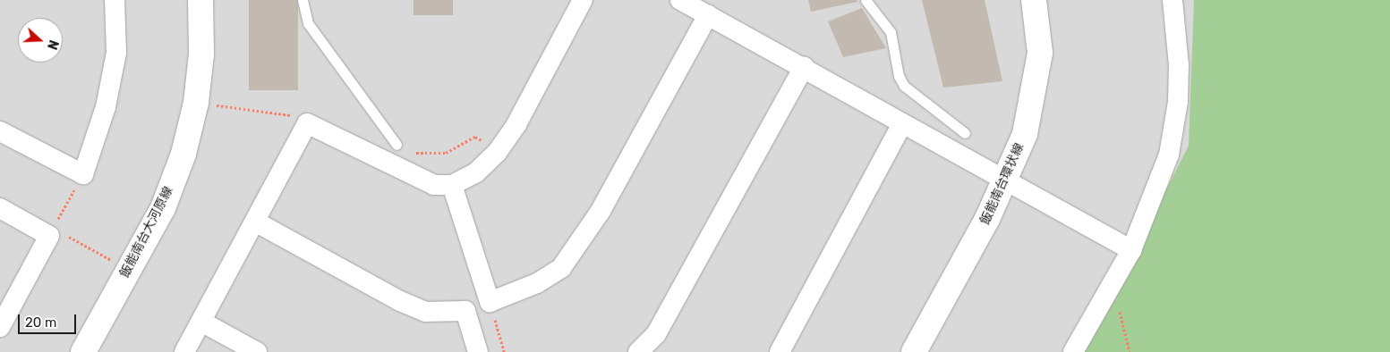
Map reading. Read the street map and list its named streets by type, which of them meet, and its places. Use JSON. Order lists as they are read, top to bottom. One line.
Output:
{"streets":{"street":["飯能南台環状線","飯能南台大河原線"]},"scale_bar":"20 m","north":"right"}
